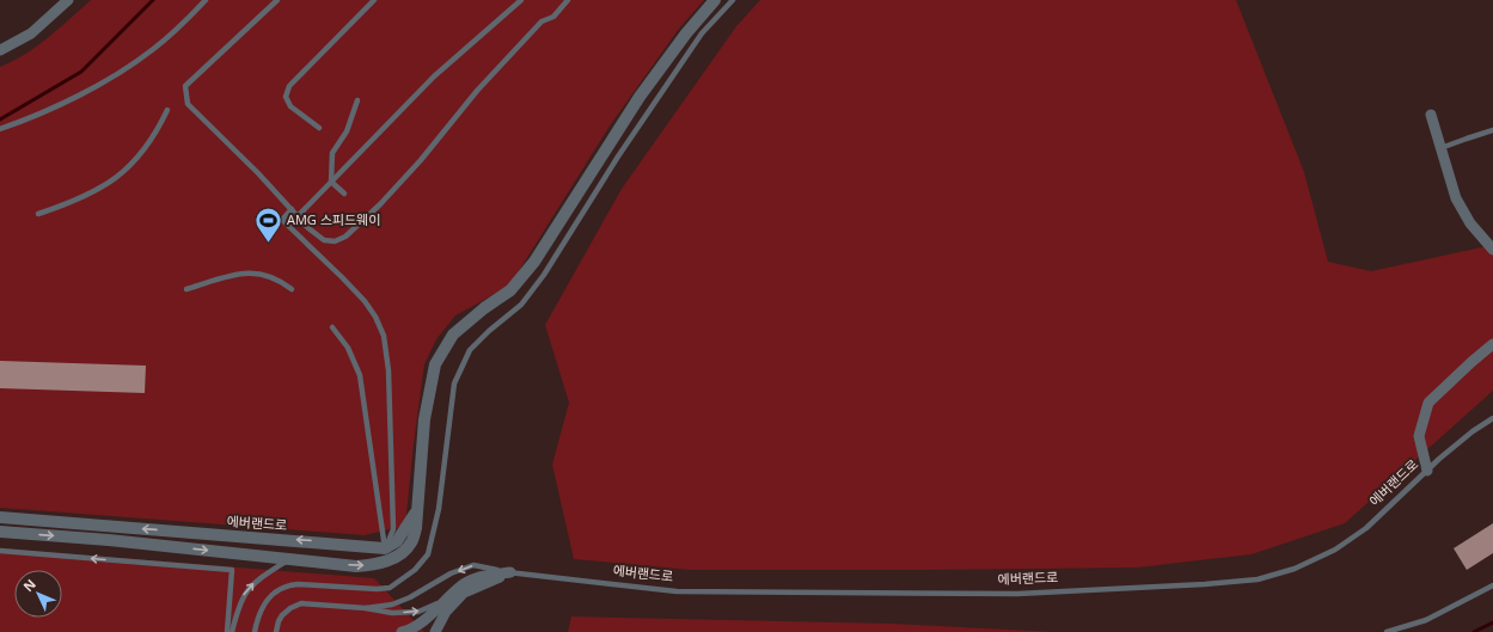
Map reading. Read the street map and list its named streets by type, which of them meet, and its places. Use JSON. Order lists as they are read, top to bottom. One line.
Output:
{"streets":{"street":["에버랜드로"]},"places":{"sports":["AMG 스피드웨이"]},"north":"top left"}
